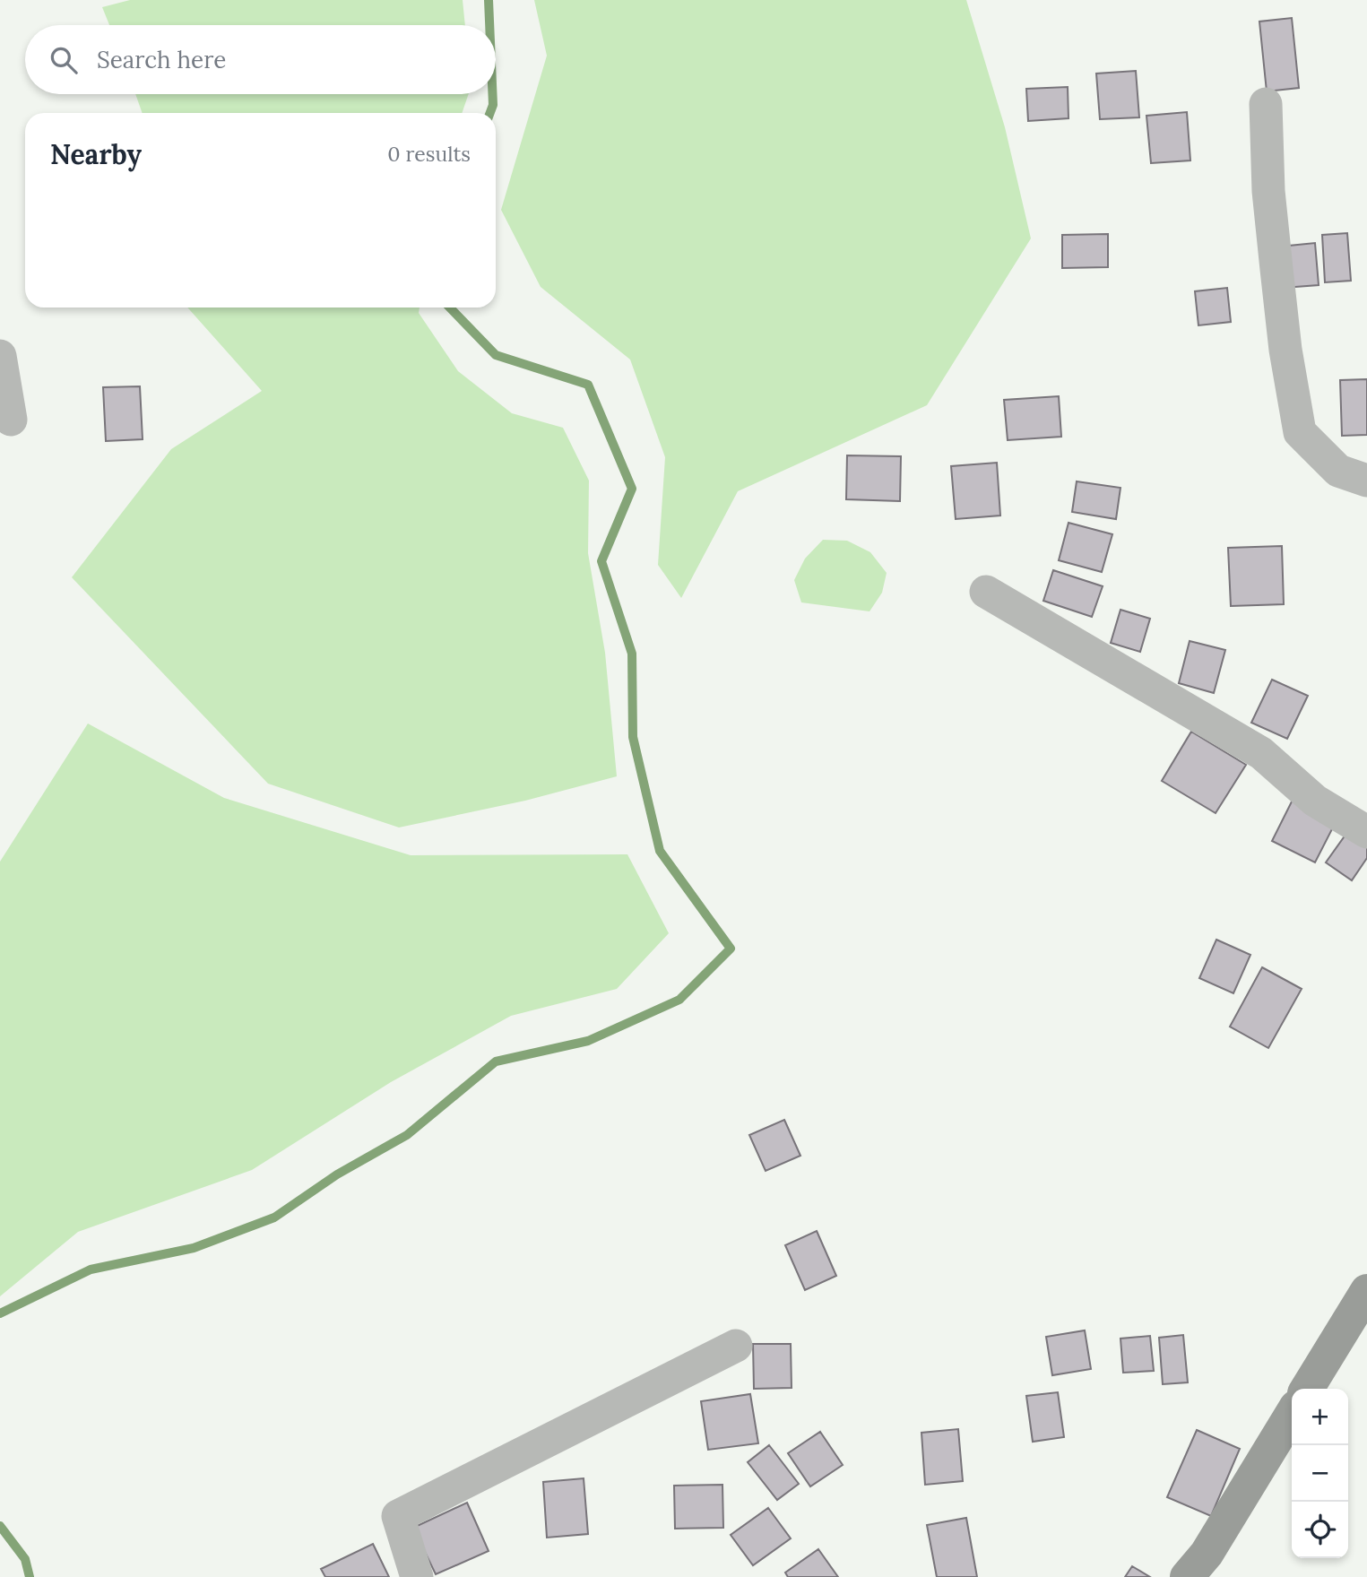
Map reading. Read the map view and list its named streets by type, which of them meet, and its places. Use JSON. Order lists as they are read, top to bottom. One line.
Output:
{"page":{"search":"Search here","heading":["Nearby","0 results"],"map_buttons":["+","−"]}}
